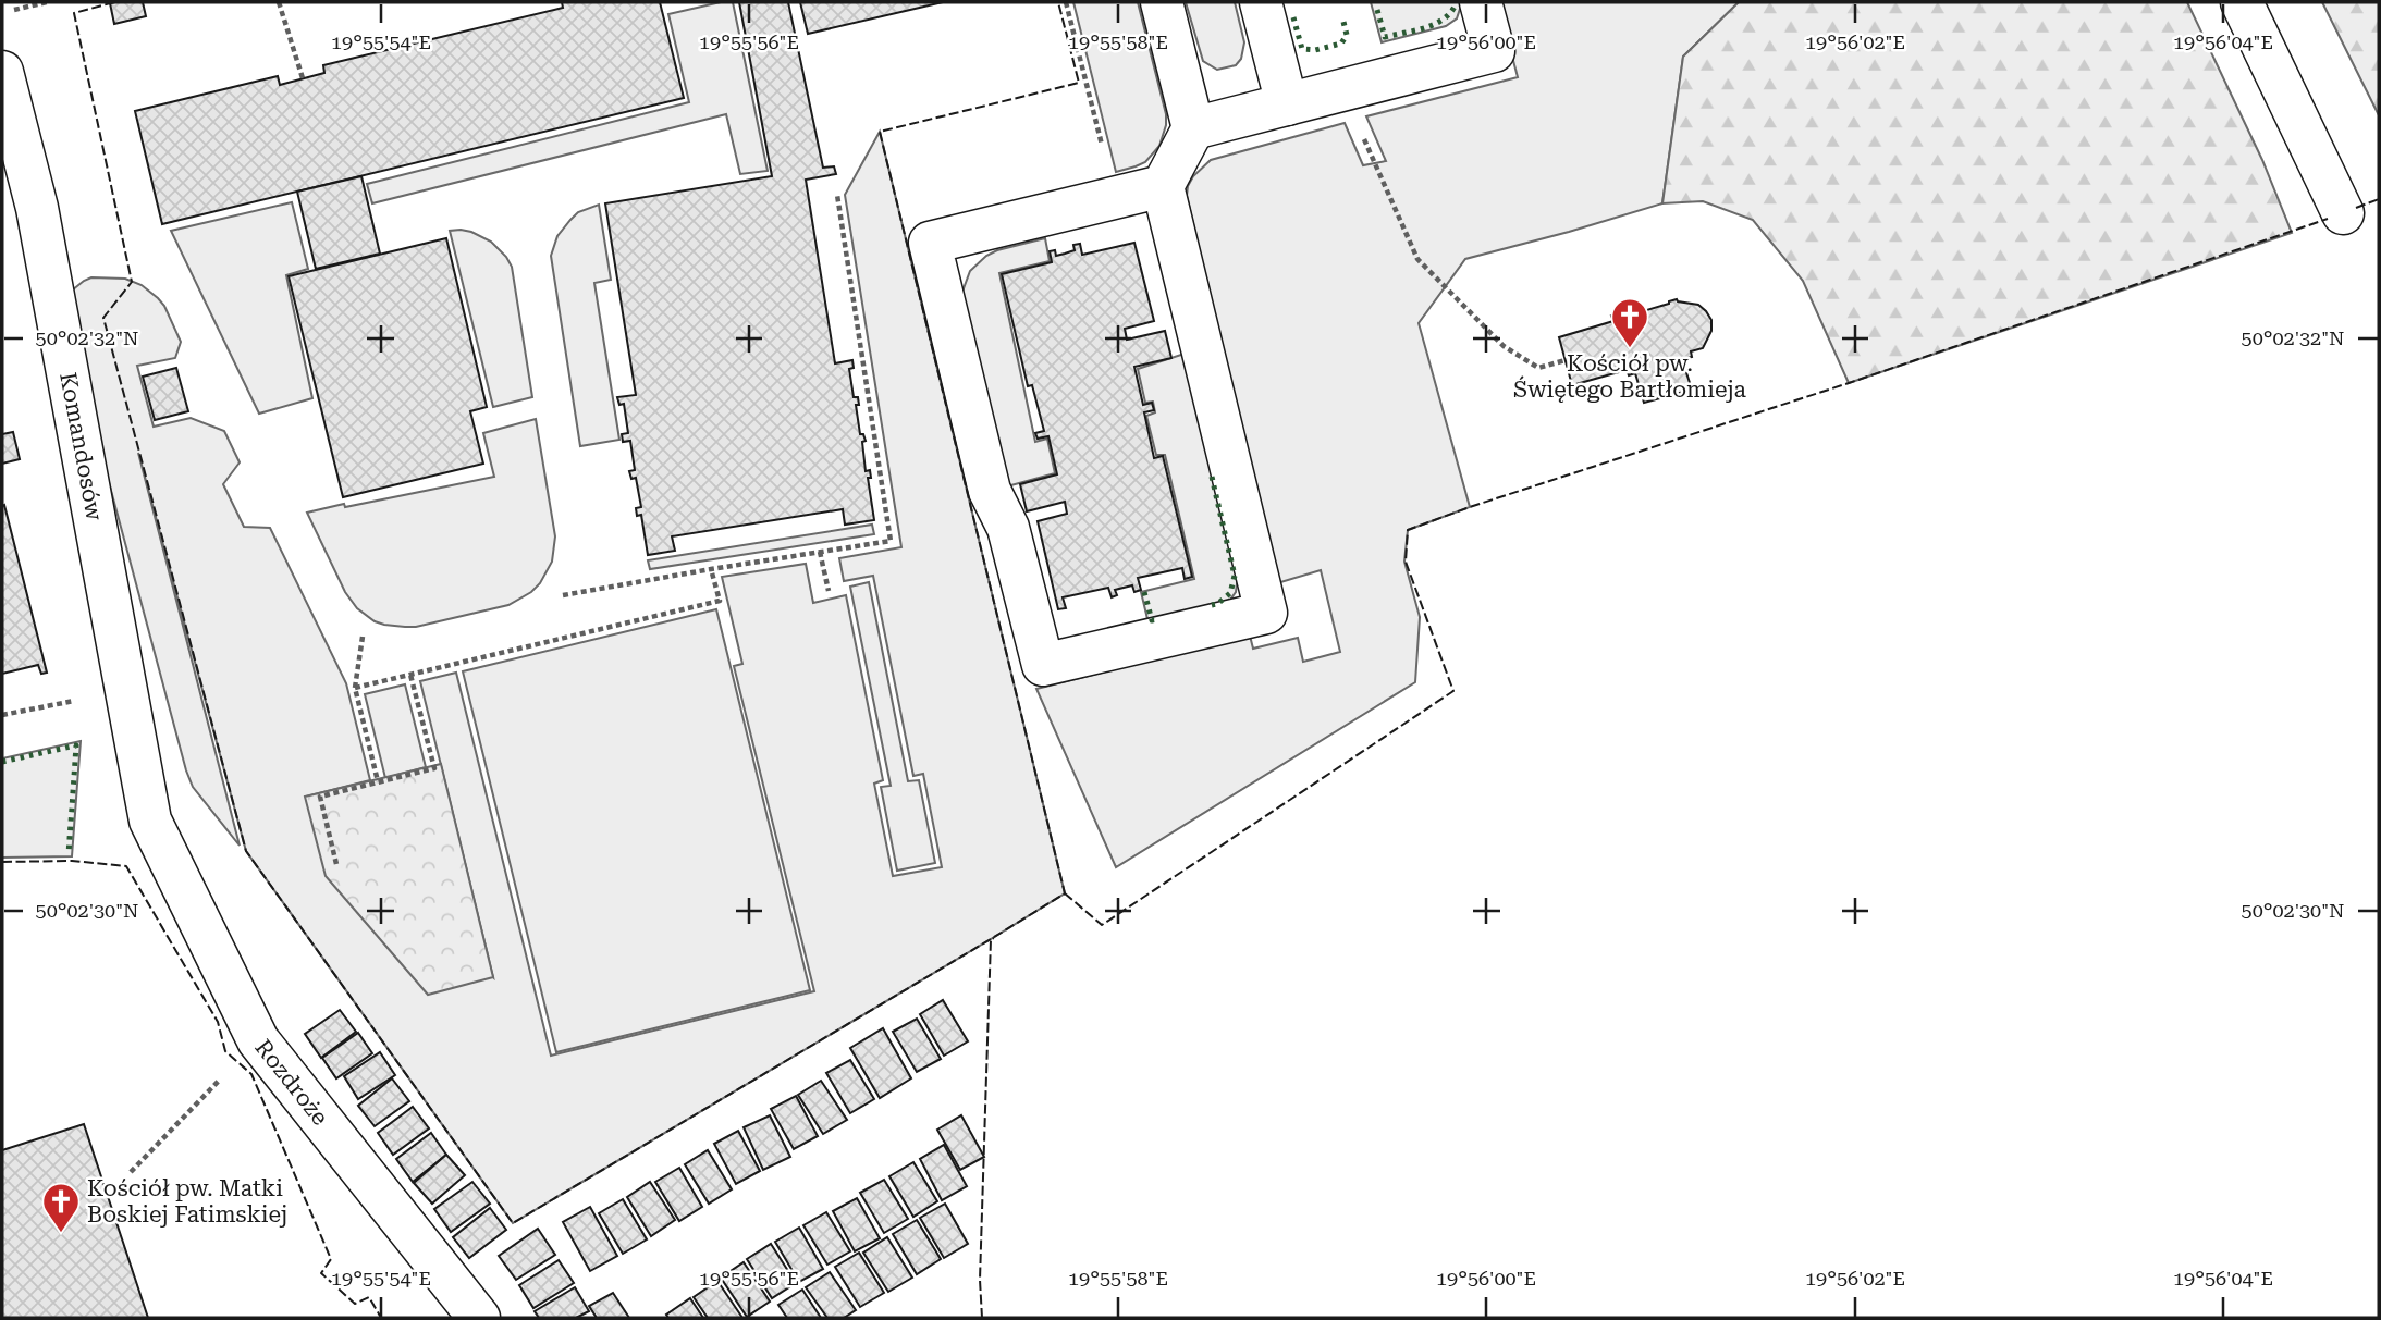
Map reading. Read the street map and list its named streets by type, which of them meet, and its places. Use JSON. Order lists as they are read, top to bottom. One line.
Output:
{"streets":{"street":["Komandosów","Rozdroże"]},"crossings":[["Komandosów","Rozdroże"]],"places":{"church":["Kościół pw. Świętego Bartłomieja","Kościół pw. Matki Boskiej Fatimskiej"]},"coordinates":["19°55'54\"E","19°55'56\"E","19°55'58\"E","19°56'00\"E","19°56'02\"E","19°56'04\"E","50°02'32\"N","50°02'30\"N"]}
